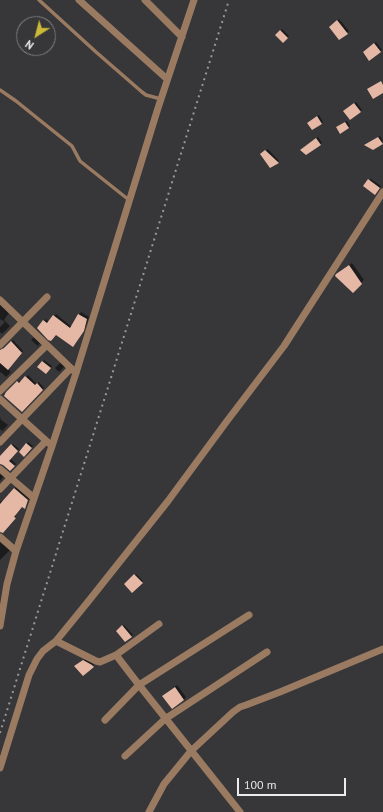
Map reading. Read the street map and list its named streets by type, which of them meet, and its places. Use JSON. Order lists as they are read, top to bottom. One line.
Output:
{"scale_bar":"100 m","north":"bottom left"}
